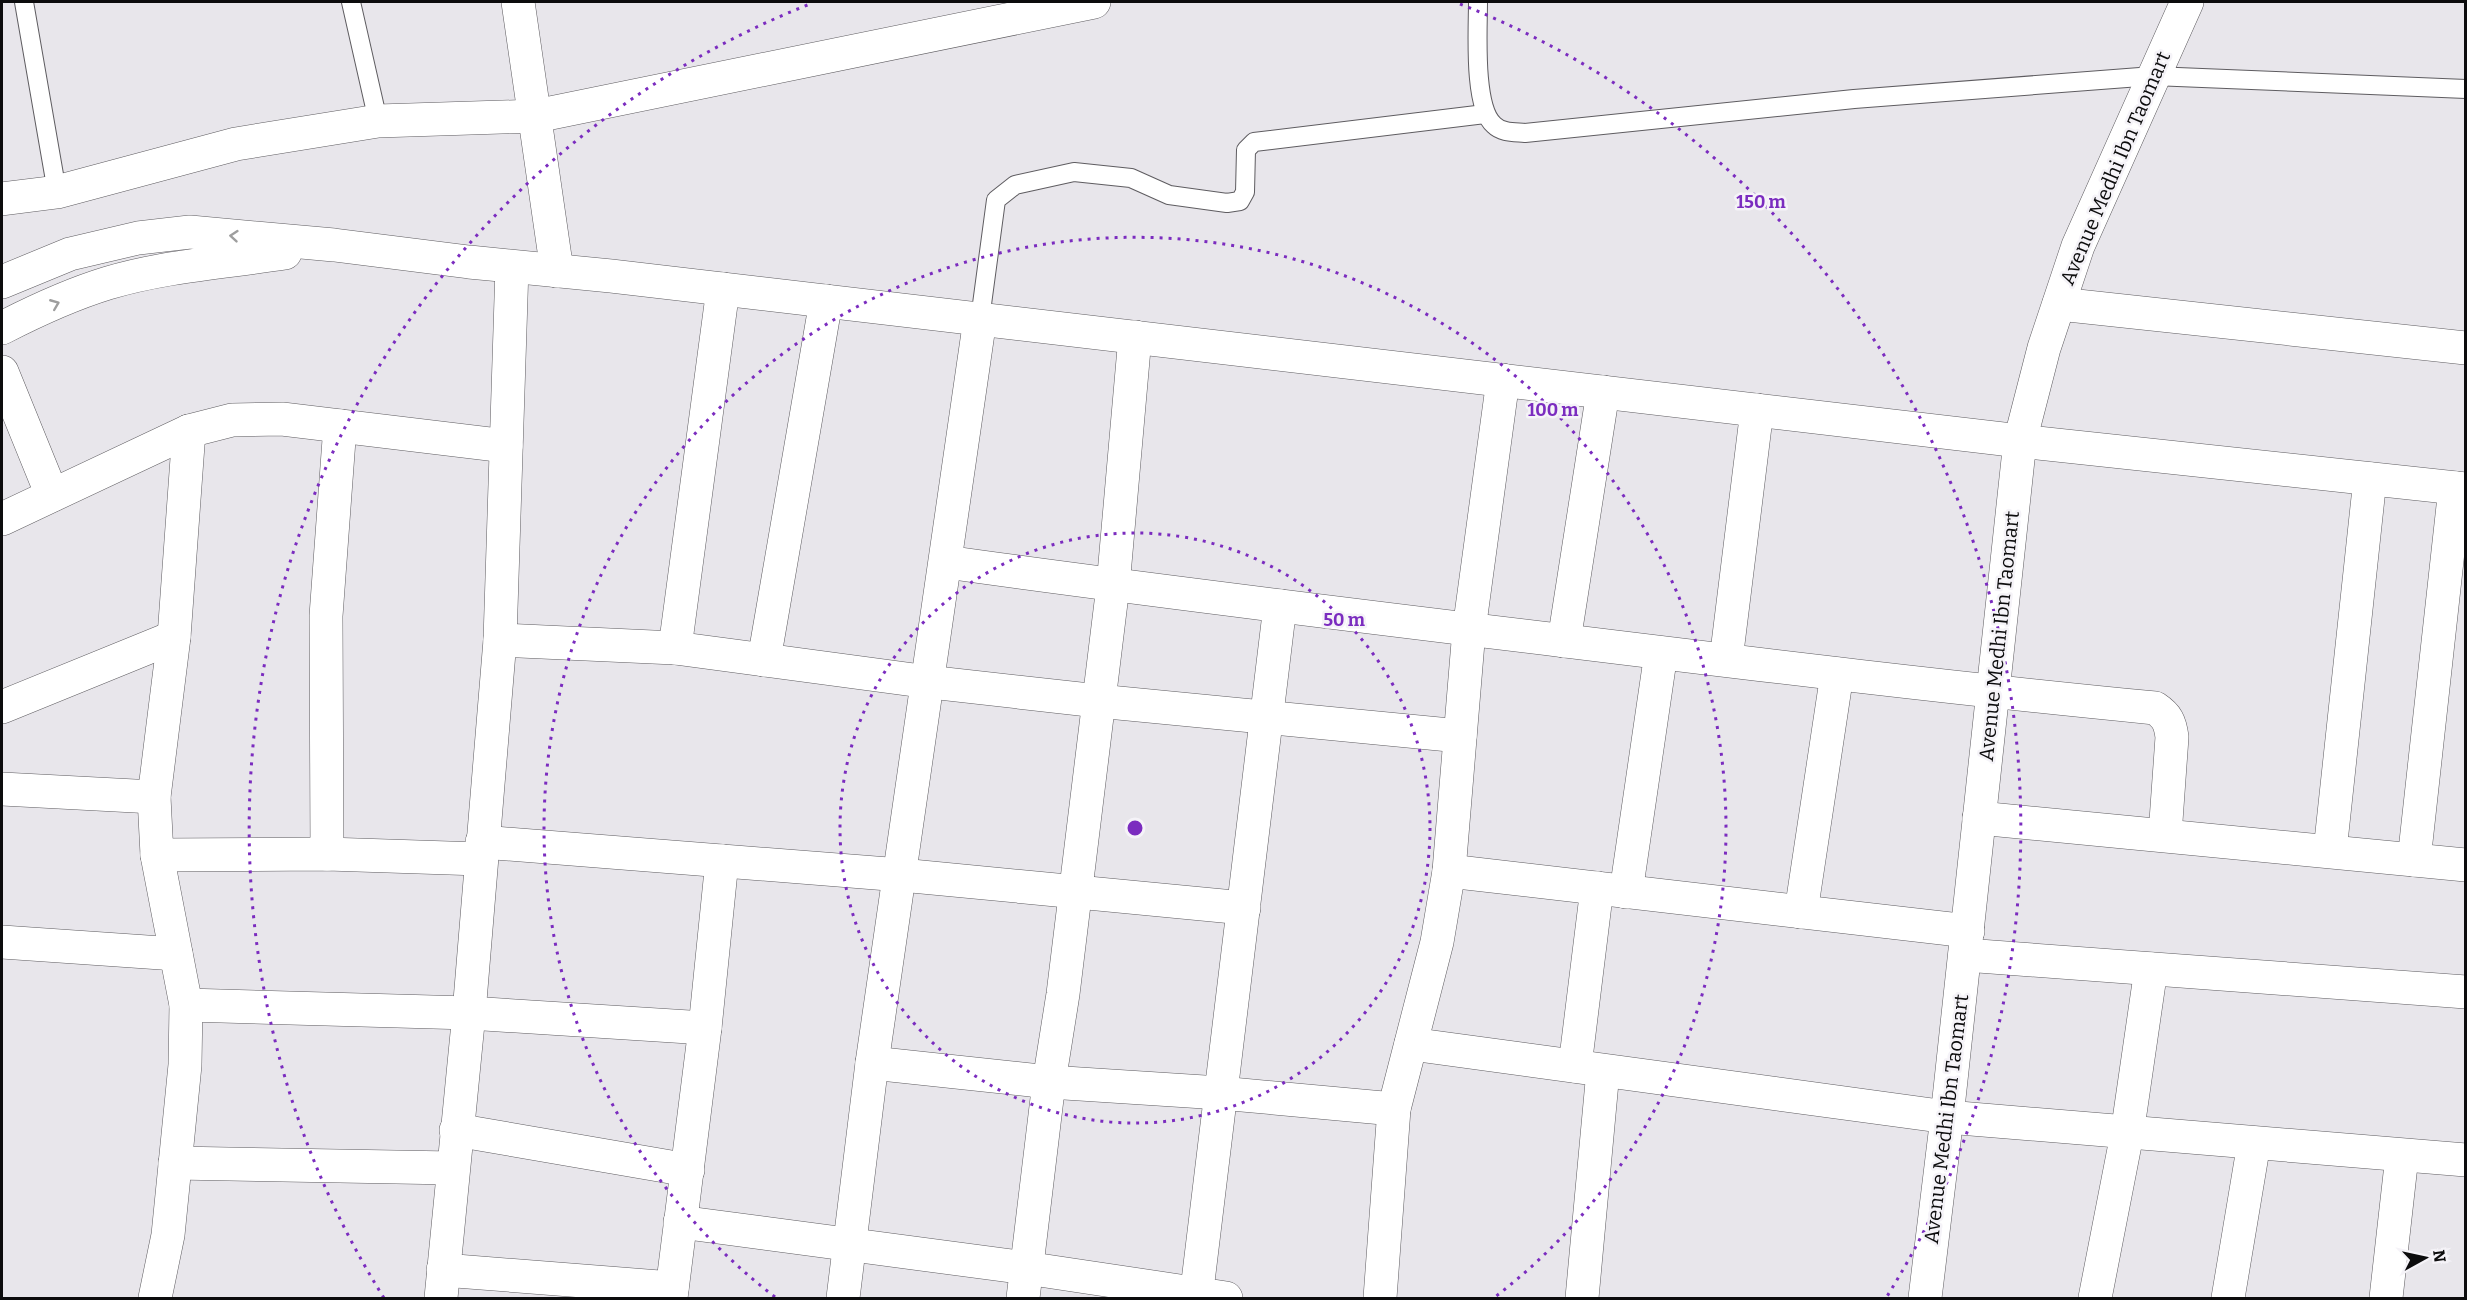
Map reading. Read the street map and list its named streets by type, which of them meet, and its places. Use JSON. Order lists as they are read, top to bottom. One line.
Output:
{"streets":{"street":["Avenue Medhi Ibn Taomart"]},"north":"right","rings":["150 m","100 m","50 m"]}
